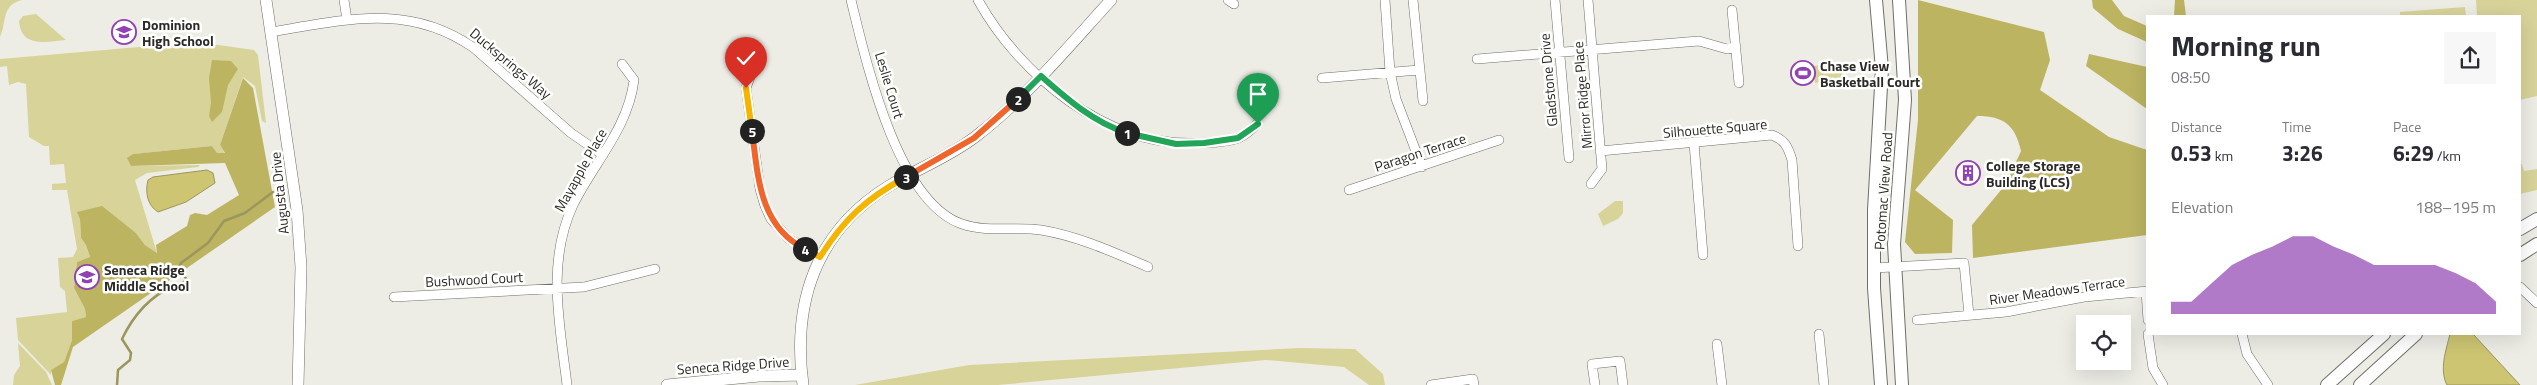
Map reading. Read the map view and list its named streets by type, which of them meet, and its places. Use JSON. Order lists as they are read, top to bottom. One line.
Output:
{"streets":{"main road":["Potomac View Road"],"street":["Ducksprings Way","Gladstone Drive","Leslie Court","Mirror Ridge Place","Silhouette Square","Paragon Terrace","Mayapple Place","Augusta Drive","Bushwood Court","River Meadows Terrace","Seneca Ridge Drive"]},"crossings":[["Ducksprings Way","Mayapple Place"],["Ducksprings Way","Augusta Drive"],["Mirror Ridge Place","Silhouette Square"],["Mayapple Place","Bushwood Court"]],"places":{"school or university":["Dominion High School","Seneca Ridge Middle School"],"sports":["Chase View Basketball Court"],"building":["College Storage Building (LCS)"]},"page":{"heading":["Morning run","08:50"],"pins":["2","5","1","3","4"],"stats":[["Distance","0.53 km"],["Time","3:26"],["Pace","6:29 /km"]],"chart":["Elevation","188–195 m"]}}
